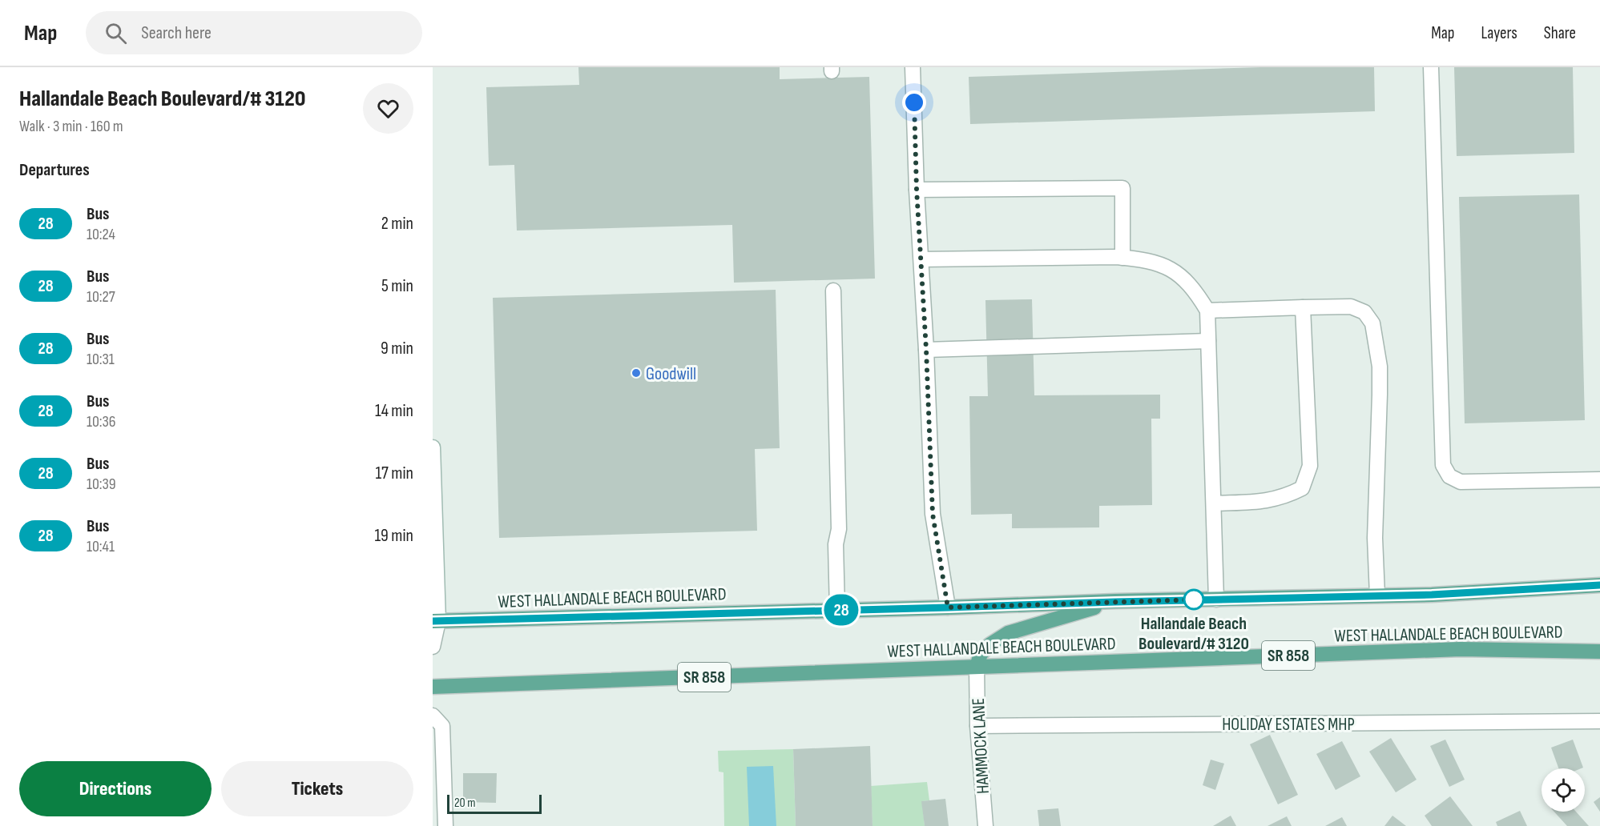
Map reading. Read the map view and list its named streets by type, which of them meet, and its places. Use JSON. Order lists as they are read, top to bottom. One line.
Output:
{"streets":{"main road":["WEST HALLANDALE BEACH BOULEVARD","SR 858"],"street":["HOLIDAY ESTATES MHP","HAMMOCK LANE"]},"crossings":[["WEST HALLANDALE BEACH BOULEVARD","HAMMOCK LANE"],["HOLIDAY ESTATES MHP","HAMMOCK LANE"]],"places":["Goodwill","Hallandale Beach Boulevard/# 3120"],"lines":["bus line 28"],"scale_bar":"20 m","page":{"header":"Map","search":"Search here","nav":["Map","Layers","Share"],"heading":[["Hallandale Beach Boulevard/# 3120","Walk · 3 min · 160 m"],"Departures"],"on_map":"28","list":[{"mark":"28","name":"Bus","note":"10:24","value":"2 min"},{"mark":"28","name":"Bus","note":"10:27","value":"5 min"},{"mark":"28","name":"Bus","note":"10:31","value":"9 min"},{"mark":"28","name":"Bus","note":"10:36","value":"14 min"},{"mark":"28","name":"Bus","note":"10:39","value":"17 min"},{"mark":"28","name":"Bus","note":"10:41","value":"19 min"}],"buttons":["Directions","Tickets"],"scale":"20 m"}}
